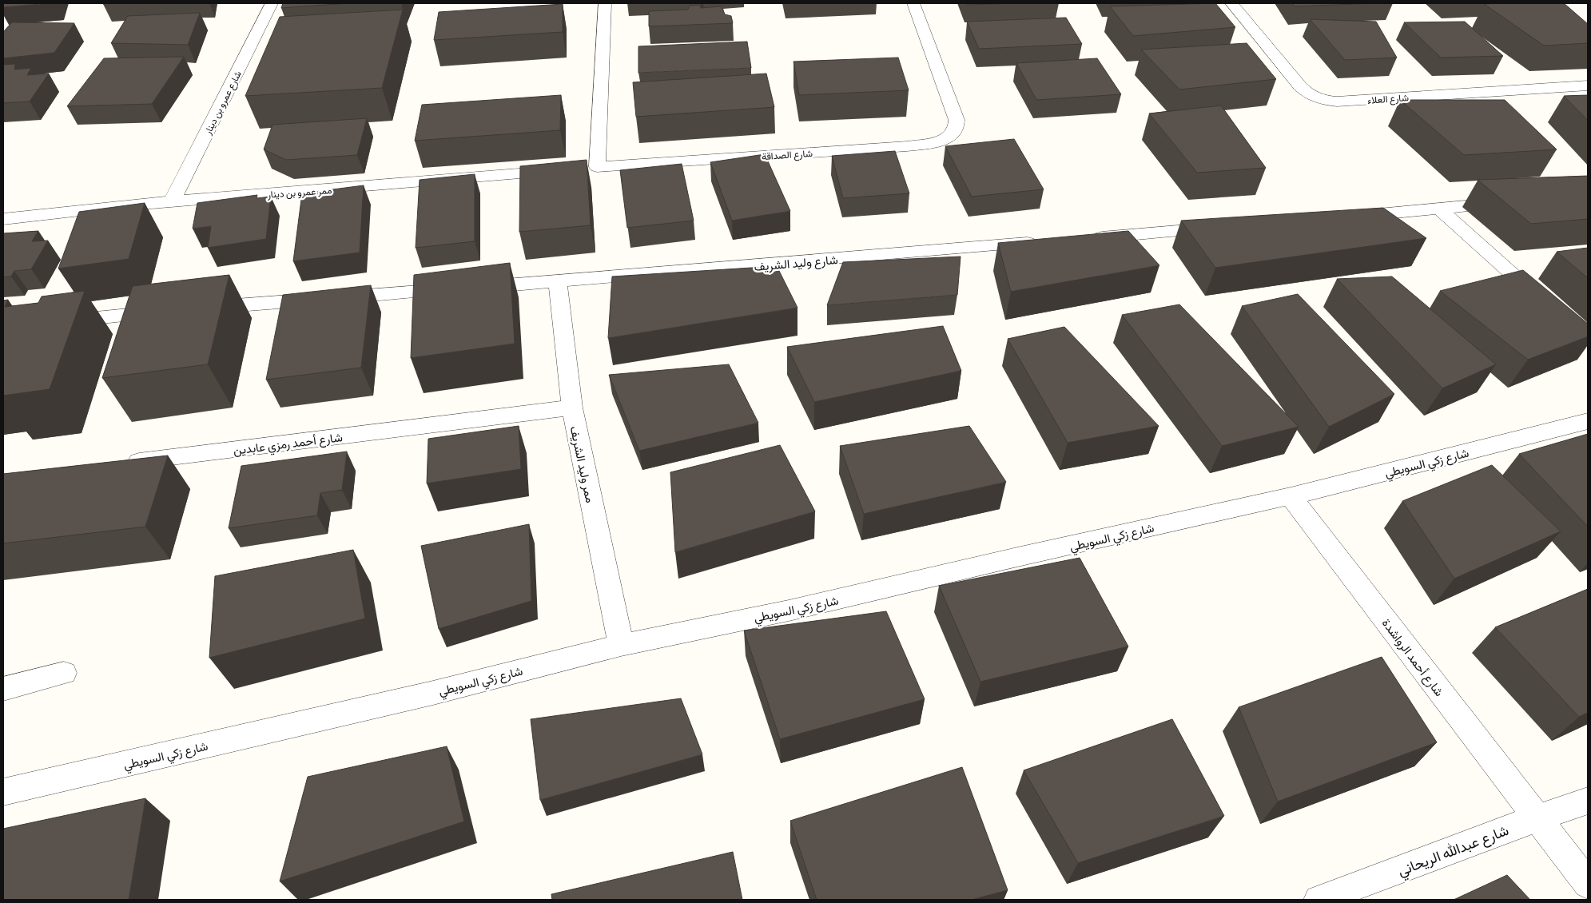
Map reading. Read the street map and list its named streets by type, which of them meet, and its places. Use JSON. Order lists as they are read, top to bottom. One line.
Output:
{"streets":{"street":["شارع العلاء","شارع عمرو بن دينار","شارع الصداقة","ممر عمرو بن دينار","شارع وليد الشريف","شارع أحمد رمزي عابدين","شارع زكي السويطي","ممر وليد الشريف","شارع أحمد الرواشدة","شارع عبدالله الريحاني"]},"crossings":[["شارع عمرو بن دينار","ممر عمرو بن دينار"],["شارع الصداقة","ممر عمرو بن دينار"],["شارع وليد الشريف","ممر وليد الشريف"],["شارع أحمد رمزي عابدين","ممر وليد الشريف"],["شارع زكي السويطي","ممر وليد الشريف"],["شارع زكي السويطي","شارع أحمد الرواشدة"],["شارع أحمد الرواشدة","شارع عبدالله الريحاني"]]}
